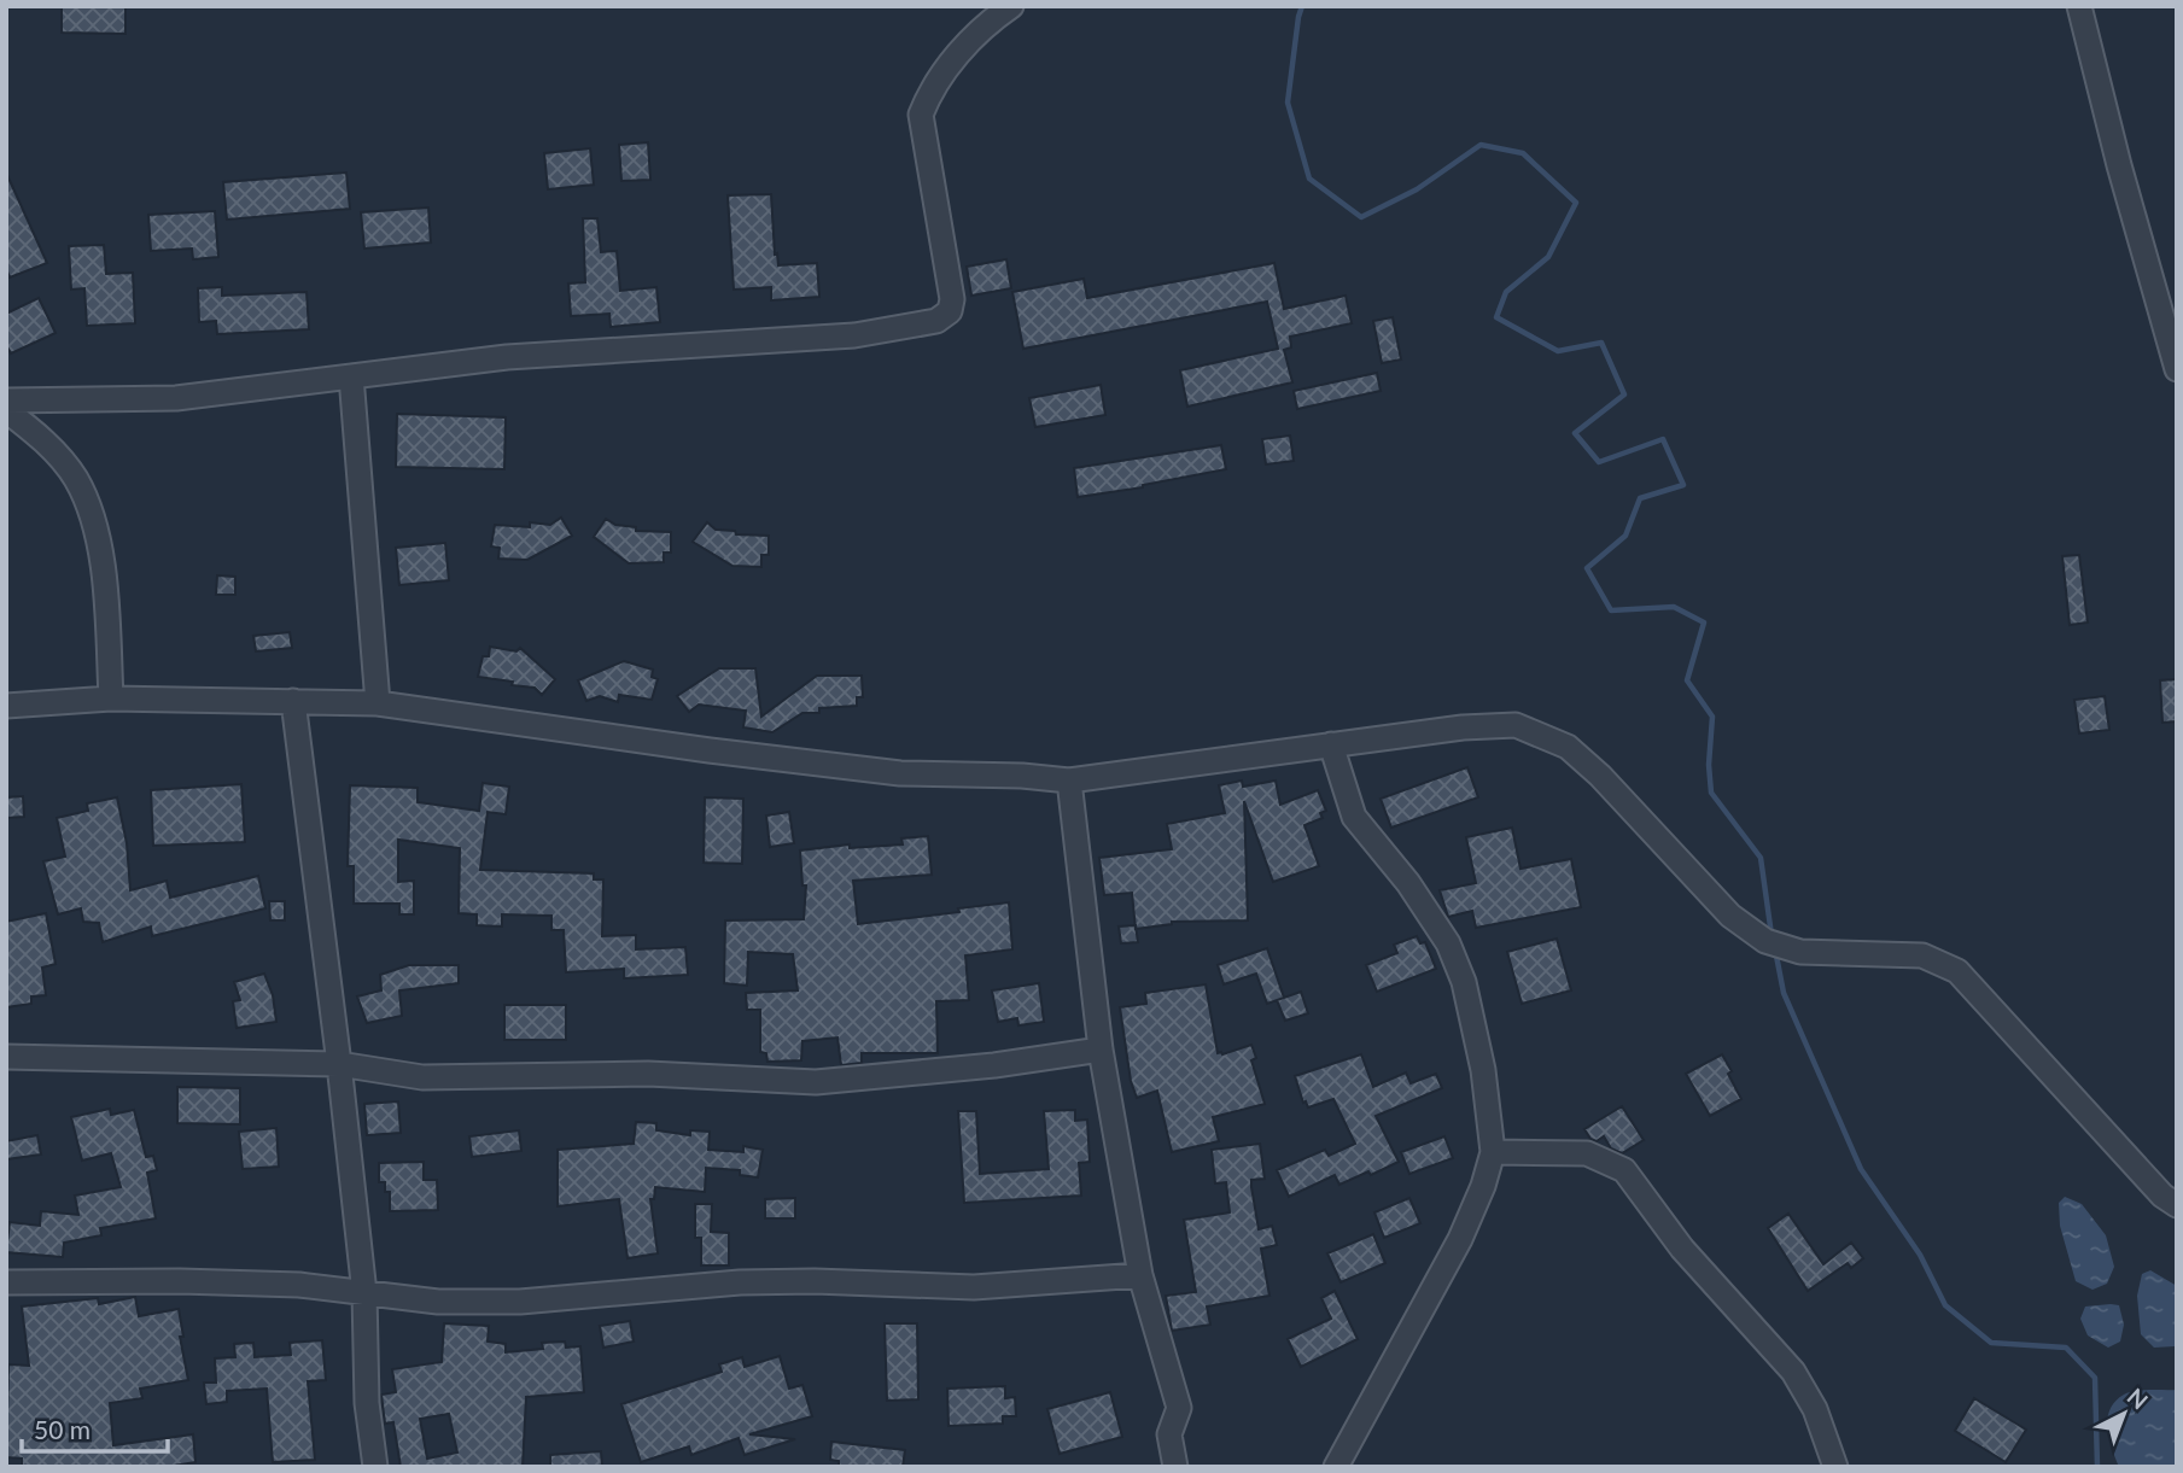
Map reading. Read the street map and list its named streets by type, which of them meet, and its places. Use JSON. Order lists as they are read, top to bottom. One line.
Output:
{"scale_bar":"50 m","north":"top right"}
